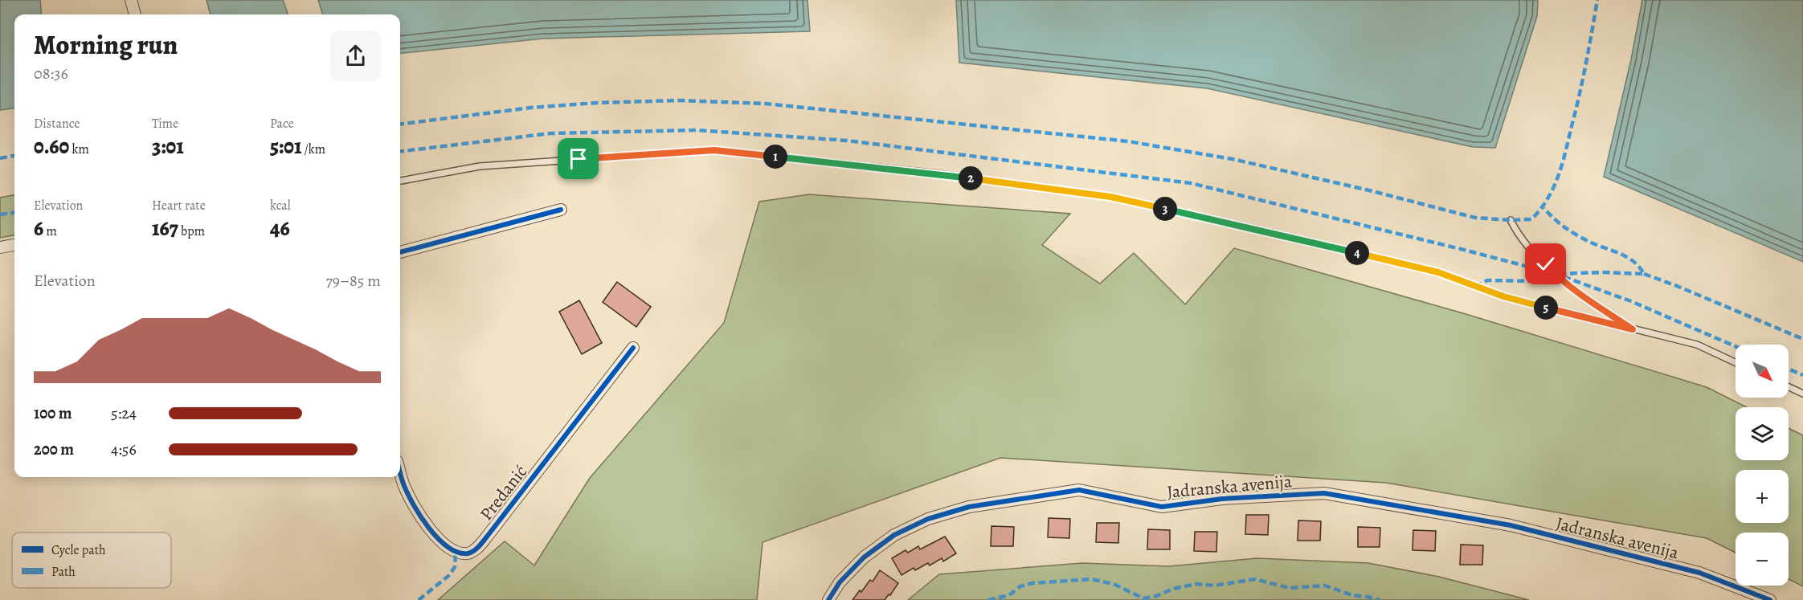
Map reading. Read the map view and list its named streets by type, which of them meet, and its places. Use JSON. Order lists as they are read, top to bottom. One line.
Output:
{"streets":{"street":["Jadranska avenija","Predanić"]},"legend":["Cycle path","Path"],"north":"bottom right","page":{"heading":["Morning run","08:36"],"stats":[["Distance","0.60 km"],["Time","3:01"],["Pace","5:01 /km"],["Elevation","6 m"],["Heart rate","167 bpm"],["kcal","46"]],"pins":["1","2","3","4","5"],"chart":["Elevation","79–85 m"],"map_buttons":["+","−"],"list":[{"name":"100 m","note":"5:24"},{"name":"200 m","note":"4:56"}]}}
